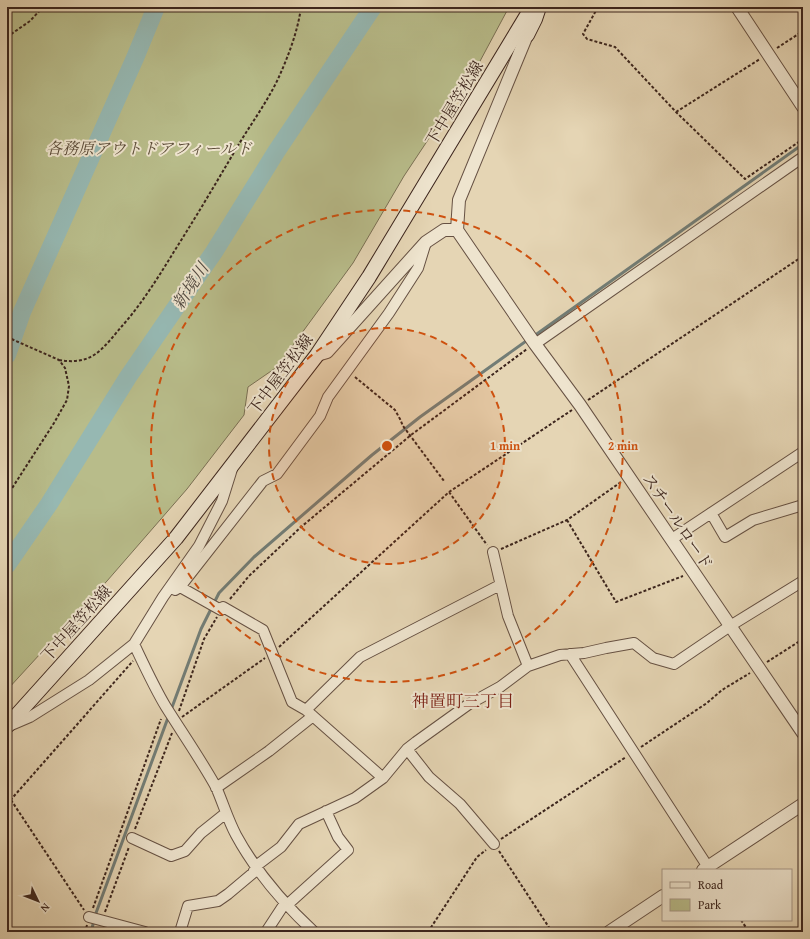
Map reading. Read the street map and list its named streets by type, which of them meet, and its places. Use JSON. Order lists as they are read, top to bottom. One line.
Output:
{"streets":{"main road":["下中屋笠松線"],"street":["スチールロード"]},"districts":["神置町三丁目"],"water":["新境川"],"parks":["各務原アウトドアフィールド"],"legend":["Road","Park"],"north":"bottom right","rings":["1 min","2 min"]}
